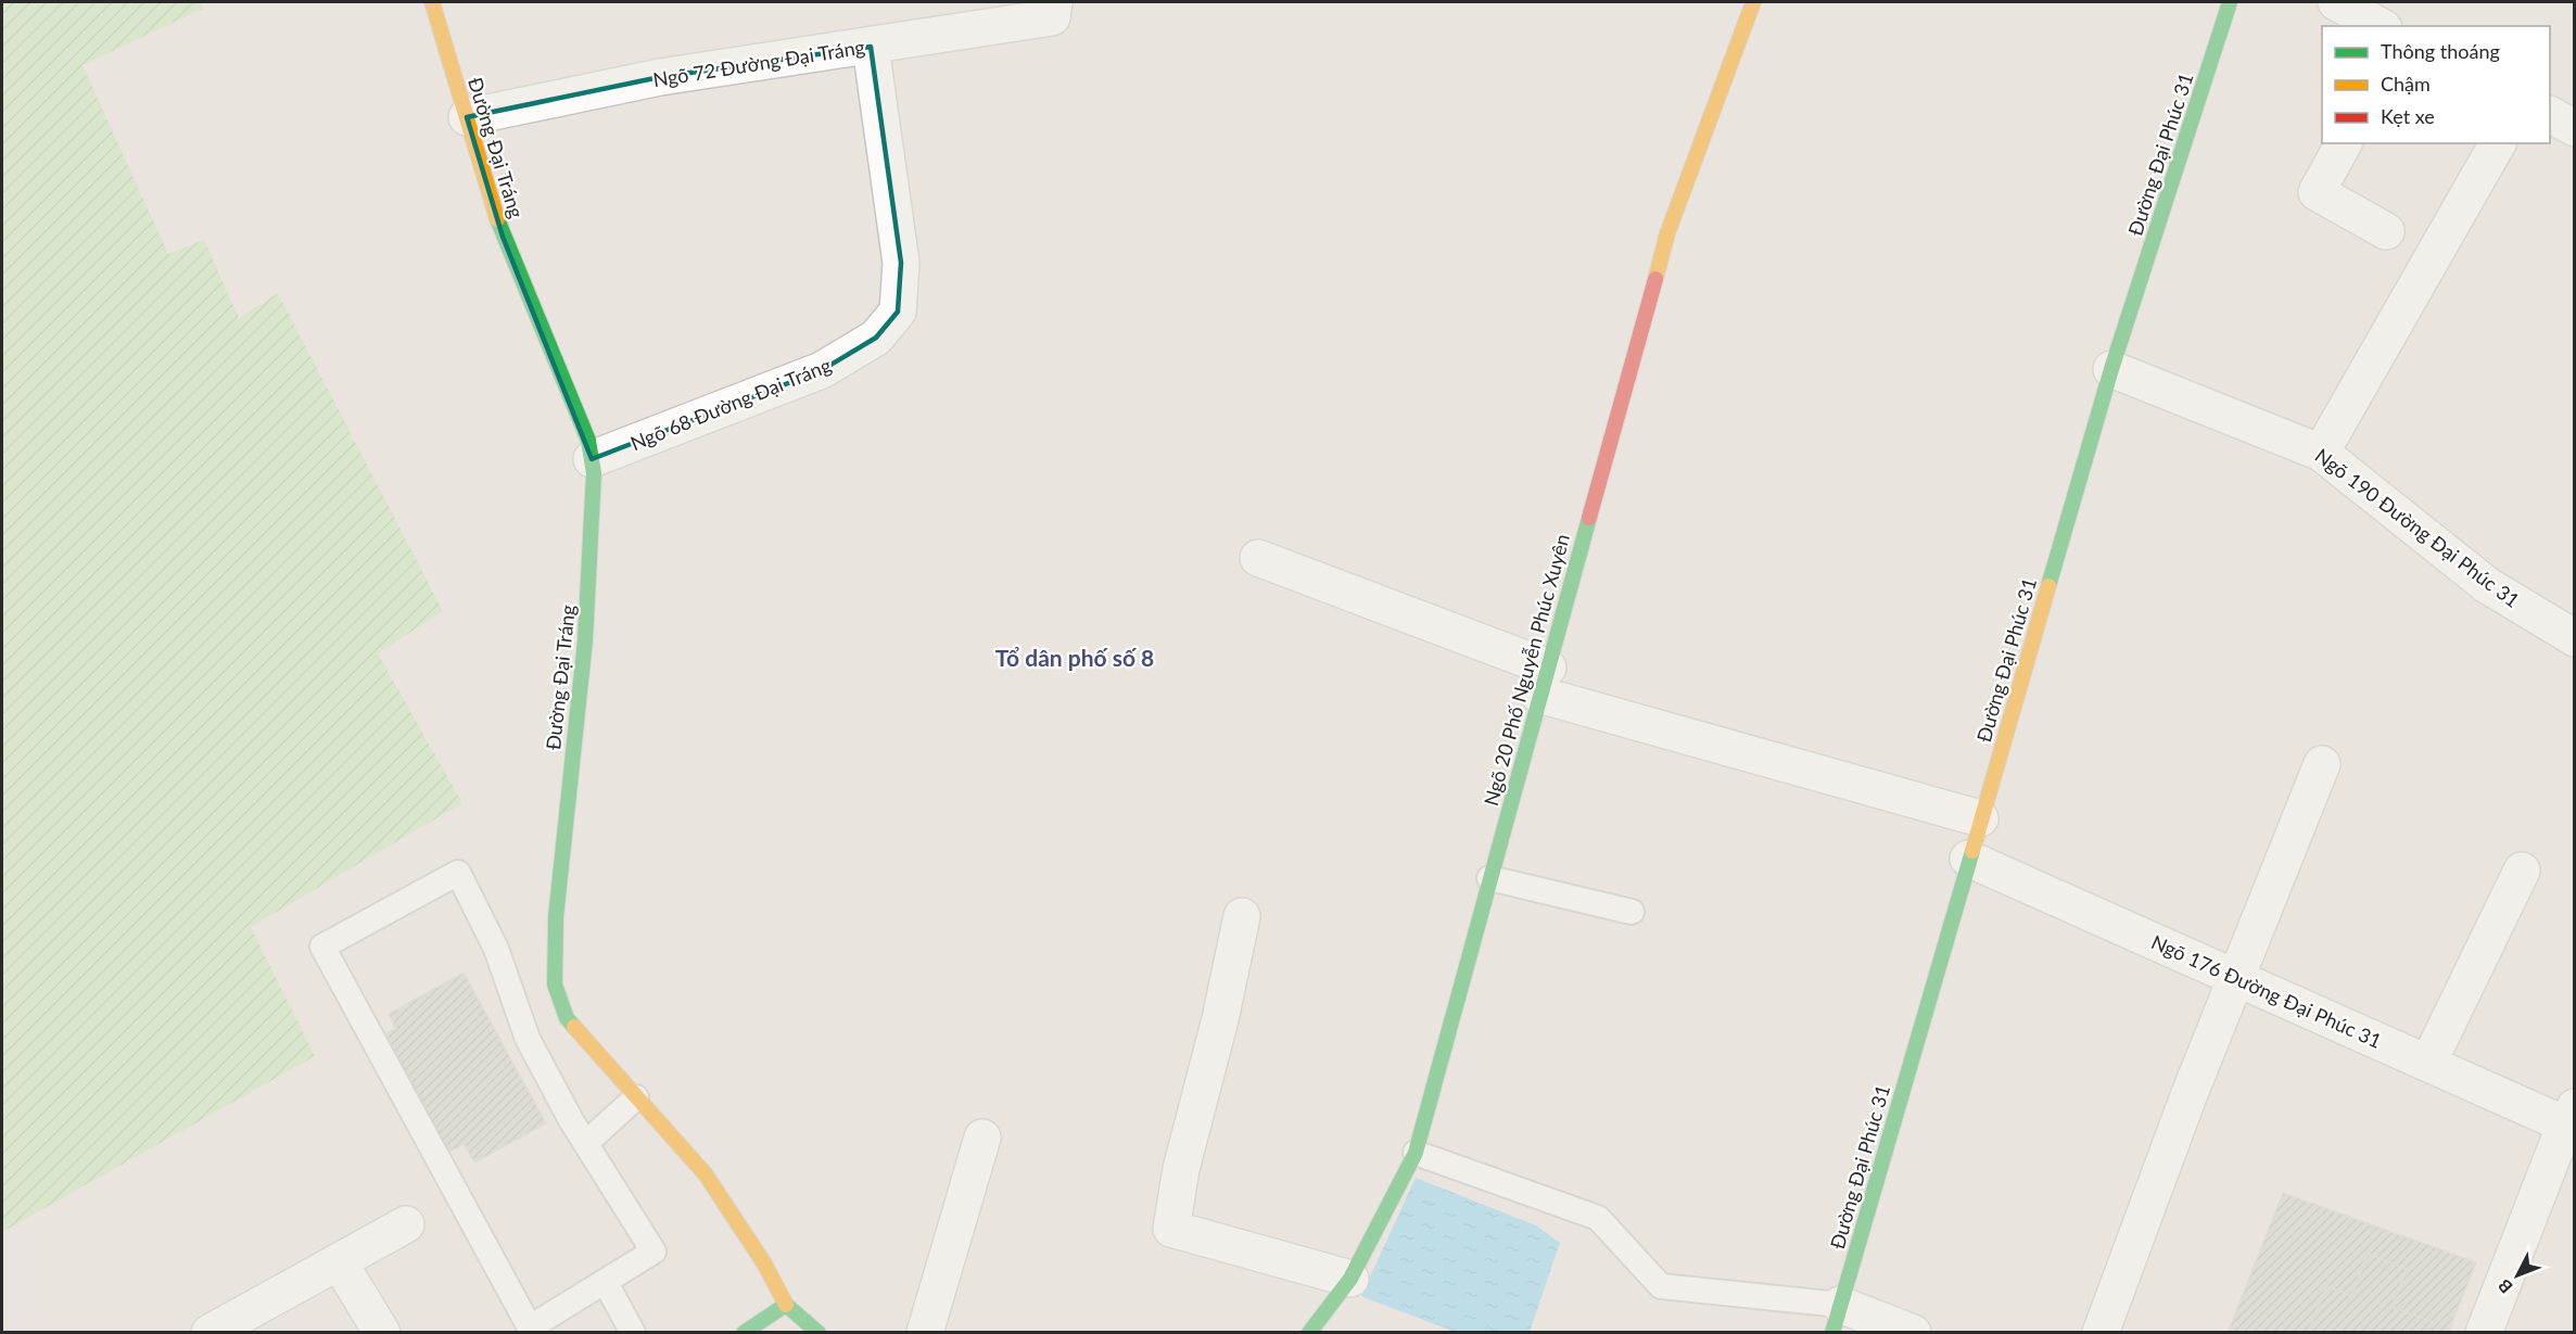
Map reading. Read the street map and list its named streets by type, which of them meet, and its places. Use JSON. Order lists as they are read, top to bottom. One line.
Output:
{"streets":{"street":["Ngõ 72 Đường Đại Tráng","Đường Đại Tráng","Đường Đại Phúc 31","Ngõ 68 Đường Đại Tráng","Ngõ 190 Đường Đại Phúc 31","Ngõ 20 Phố Nguyễn Phúc Xuyên","Ngõ 176 Đường Đại Phúc 31"]},"crossings":[["Ngõ 72 Đường Đại Tráng","Đường Đại Tráng"],["Ngõ 72 Đường Đại Tráng","Ngõ 68 Đường Đại Tráng"],["Đường Đại Tráng","Ngõ 68 Đường Đại Tráng"],["Đường Đại Phúc 31","Ngõ 190 Đường Đại Phúc 31"],["Đường Đại Phúc 31","Ngõ 176 Đường Đại Phúc 31"]],"districts":["Tổ dân phố số 8"],"legend":["Thông thoáng","Chậm","Kẹt xe"],"north":"bottom left"}
